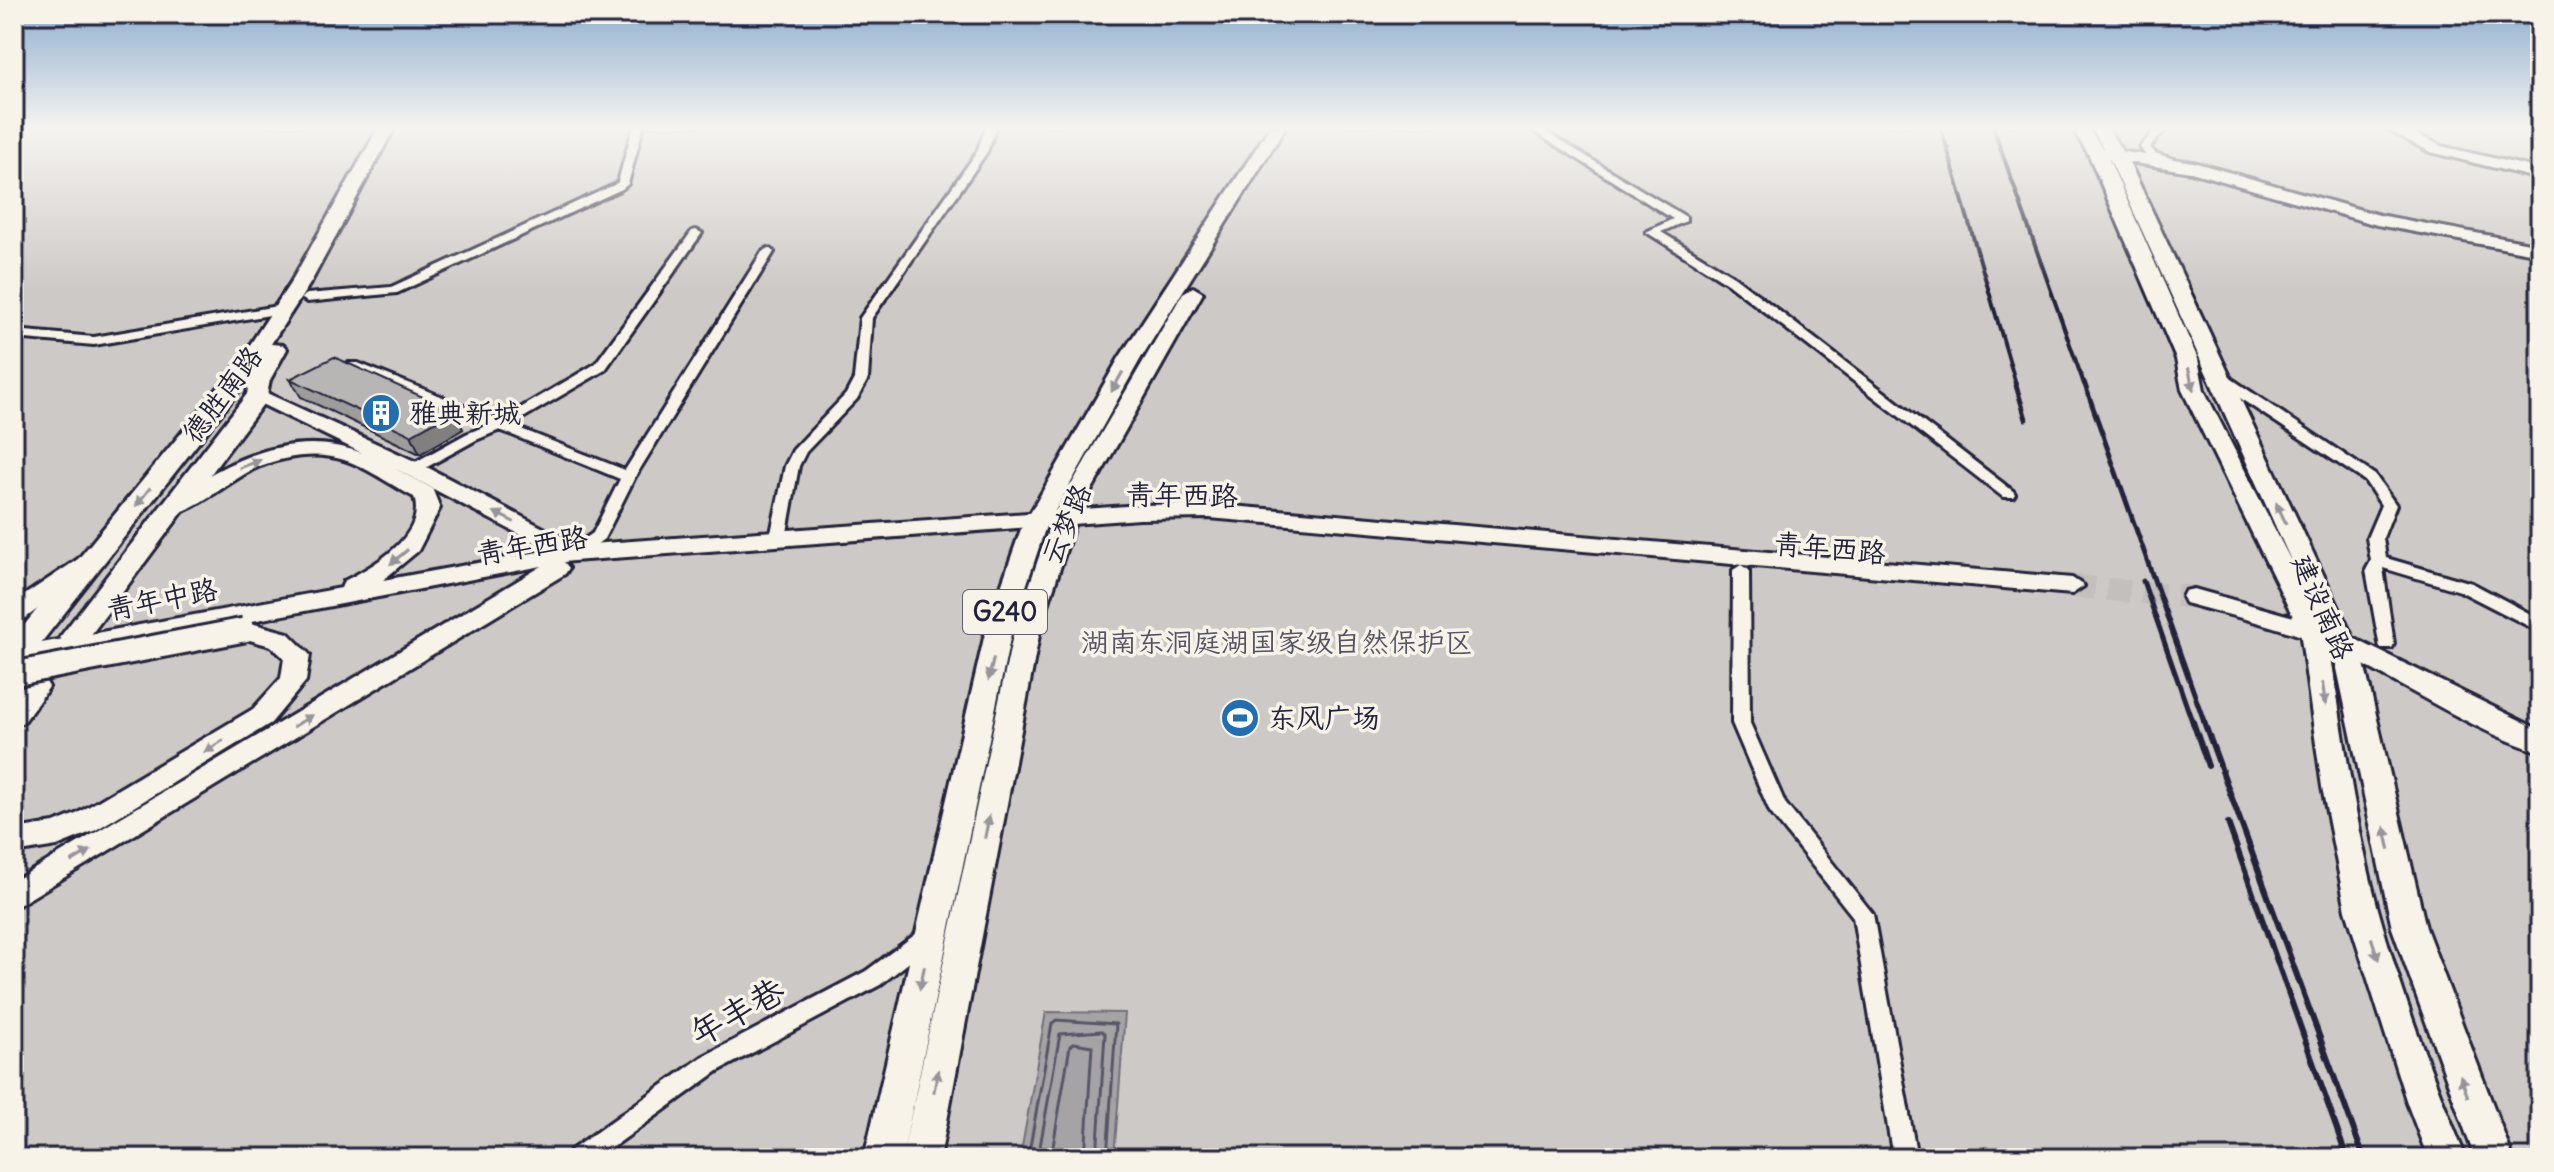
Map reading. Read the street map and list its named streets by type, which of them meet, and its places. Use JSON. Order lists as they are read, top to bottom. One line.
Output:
{"streets":{"main road":["德胜南路","青年西路","云梦路","青年中路","建设南路","G240"],"street":["年丰巷"]},"crossings":[["德胜南路","青年中路"],["青年西路","云梦路"],["青年西路","青年中路"],["青年西路","G240"],["云梦路","G240"],["G240","年丰巷"]],"parks":["湖南东洞庭湖国家级自然保护区"],"places":{"building":["雅典新城"],"sports":["东风广场"]}}
